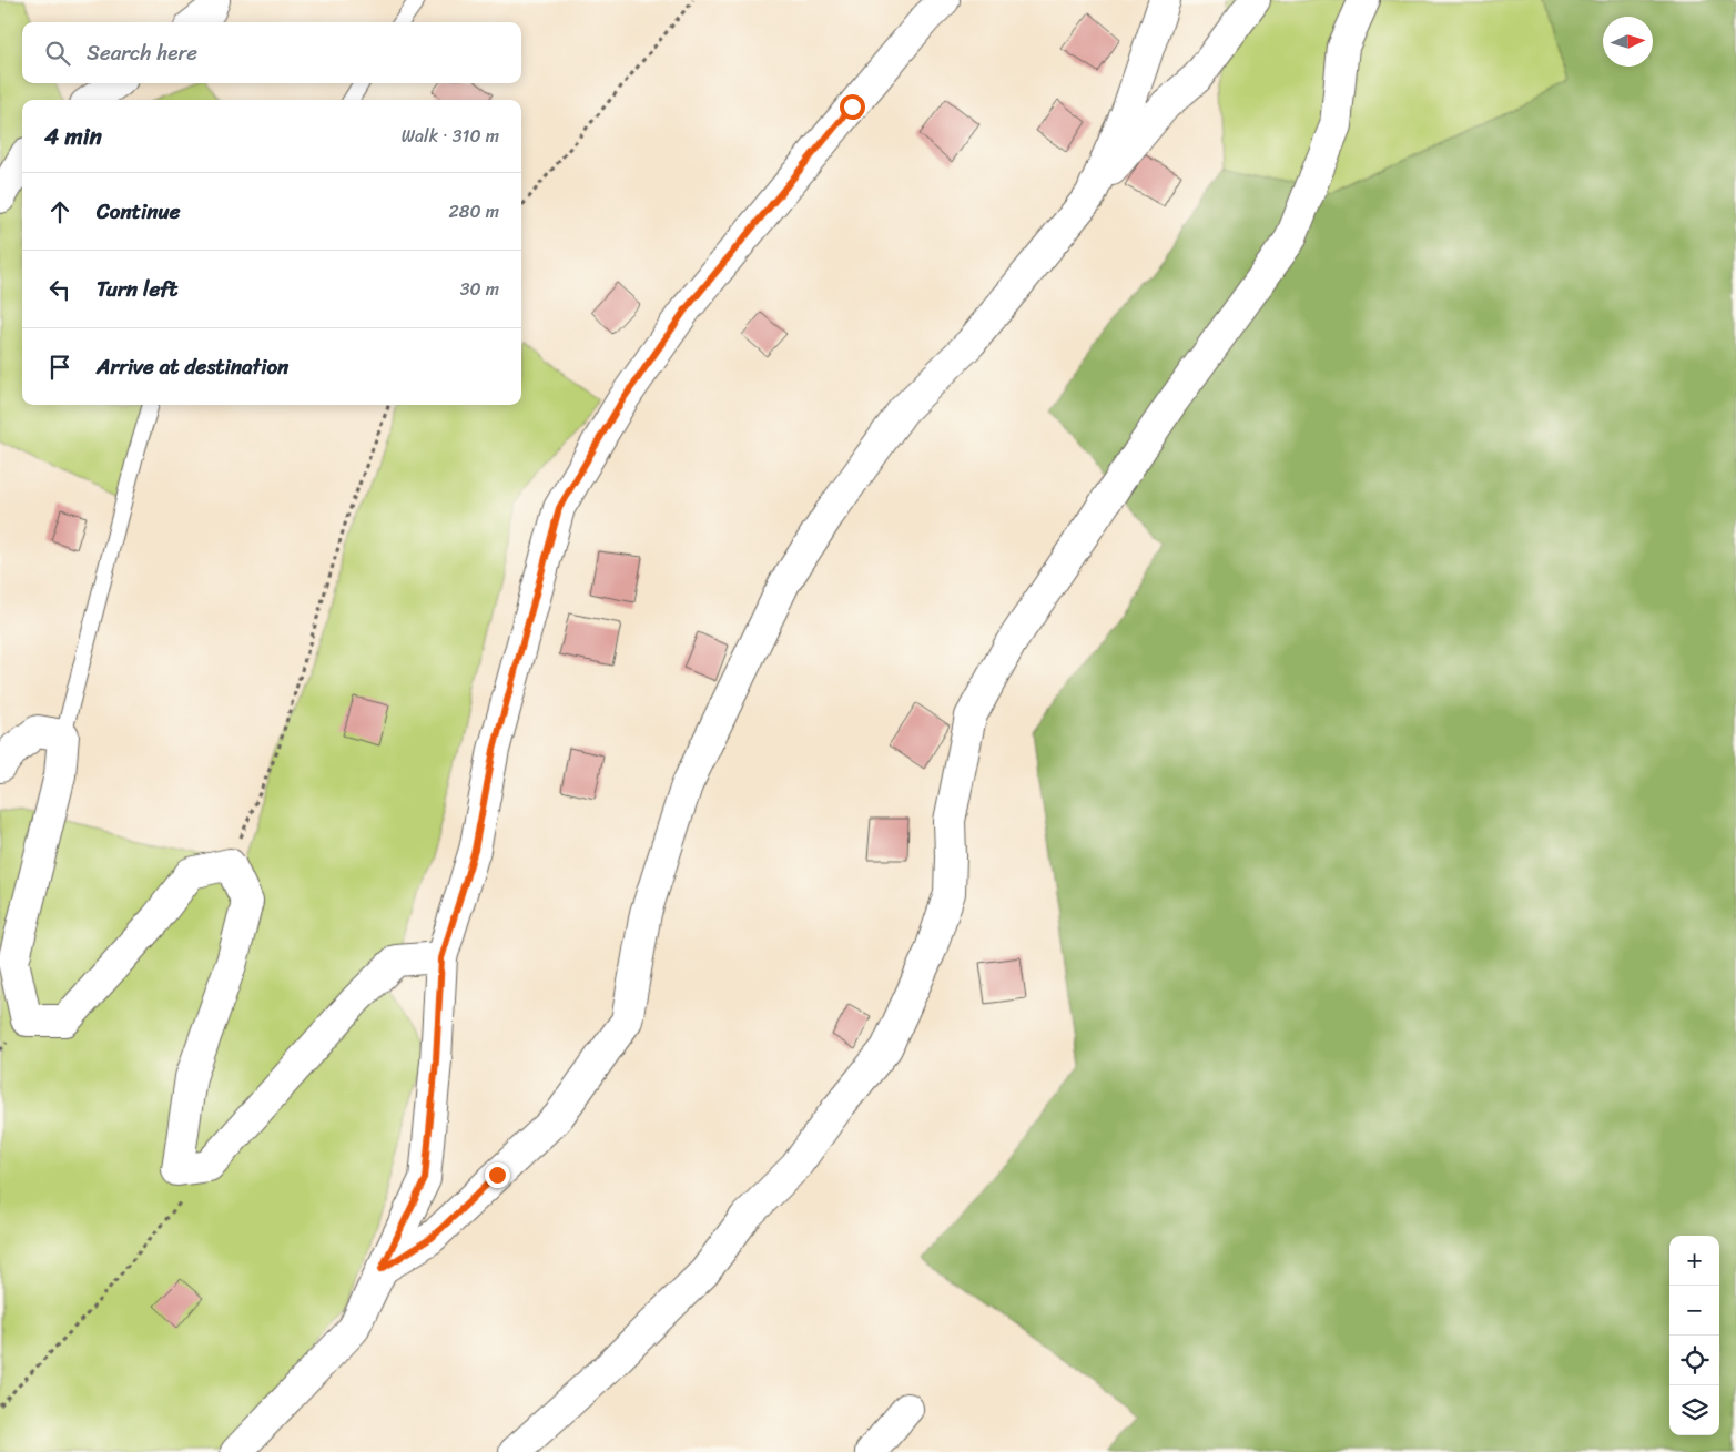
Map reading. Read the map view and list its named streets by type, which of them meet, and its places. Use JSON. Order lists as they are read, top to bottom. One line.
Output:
{"north":"right","page":{"search":"Search here","heading":["4 min","Walk · 310 m"],"list":[["Continue","280 m"],["Turn left","30 m"],"Arrive at destination"],"map_buttons":["+","−"]}}
